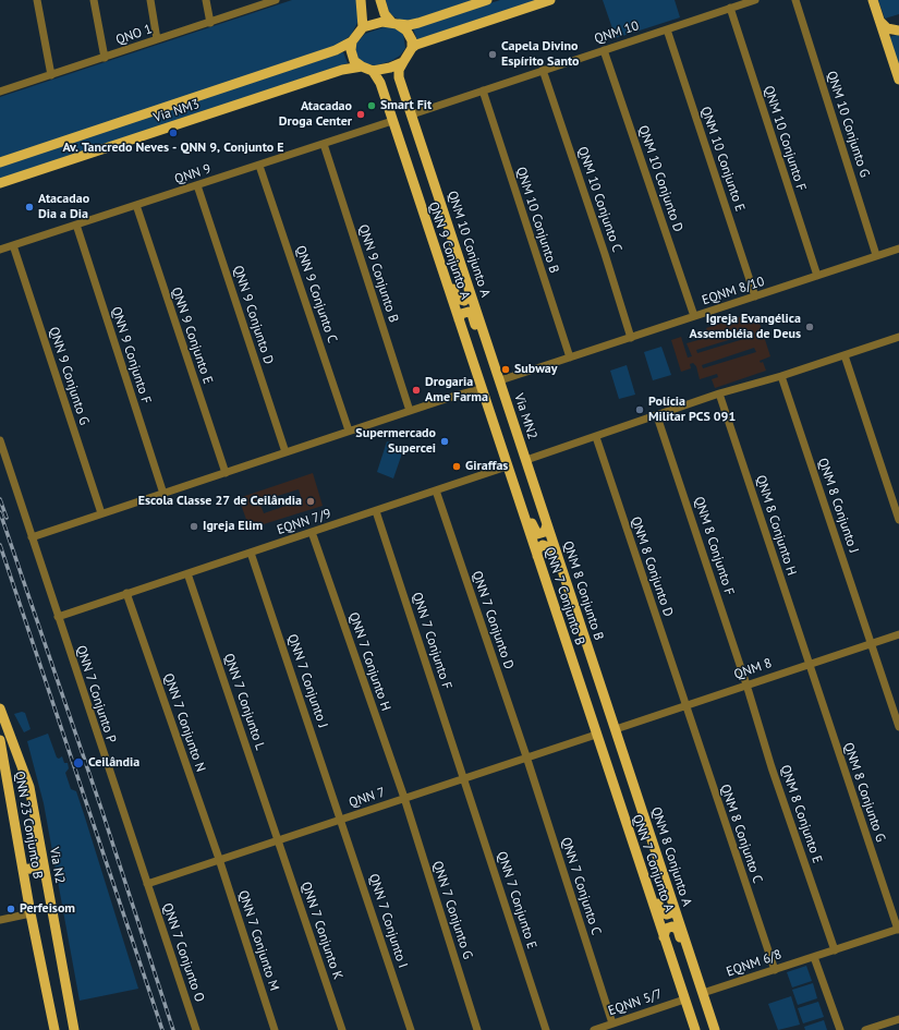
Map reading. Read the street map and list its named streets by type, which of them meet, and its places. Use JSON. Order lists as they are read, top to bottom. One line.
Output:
{"streets":{"main road":["Via NM3","QNM 10 Conjunto A","QNN 9 Conjunto A","Via MN2","QNM 8 Conjunto B","QNN 7 Conjunto B","QNN 23 Conjunto B","QNM 8 Conjunto A","QNN 7 Conjunto A","Via N2"],"street":["QNM 10","QNO 1","QNM 10 Conjunto G","QNM 10 Conjunto F","QNM 10 Conjunto E","QNN 9","QNM 10 Conjunto D","QNM 10 Conjunto C","QNM 10 Conjunto B","QNN 9 Conjunto B","EQNM 8/10","QNN 9 Conjunto C","QNN 9 Conjunto D","QNN 9 Conjunto E","QNN 9 Conjunto F","QNN 9 Conjunto G","QNM 8 Conjunto J","EQNN 7/9","QNM 8 Conjunto H","QNM 8 Conjunto F","QNM 8 Conjunto D","QNN 7 Conjunto D","QNN 7 Conjunto F","QNN 7 Conjunto H","QNM 8","QNN 7 Conjunto J","QNN 7 Conjunto P","QNN 7 Conjunto L","QNN 7 Conjunto N","QNM 8 Conjunto G","QNN 7","QNM 8 Conjunto E","QNM 8 Conjunto C","QNN 7 Conjunto C","QNN 7 Conjunto E","QNN 7 Conjunto G","QNN 7 Conjunto I","QNN 7 Conjunto K","QNN 7 Conjunto M","QNN 7 Conjunto O","EQNM 6/8","EQNN 5/7"]},"crossings":[["QNM 10","QNM 10 Conjunto F"],["QNM 10","QNM 10 Conjunto E"],["QNM 10","QNM 10 Conjunto D"],["QNM 10","QNM 10 Conjunto C"],["QNM 10","QNM 10 Conjunto B"],["QNM 10","QNM 10 Conjunto A"],["QNM 10 Conjunto G","EQNM 8/10"],["QNM 10 Conjunto F","EQNM 8/10"],["QNM 10 Conjunto E","EQNM 8/10"],["QNN 9","QNN 9 Conjunto A"],["QNN 9","QNN 9 Conjunto B"],["QNN 9","QNN 9 Conjunto C"],["QNN 9","QNN 9 Conjunto D"],["QNN 9","QNN 9 Conjunto E"],["QNN 9","QNN 9 Conjunto F"],["QNN 9","QNN 9 Conjunto G"],["QNM 10 Conjunto D","EQNM 8/10"],["QNM 10 Conjunto C","EQNM 8/10"],["QNM 10 Conjunto B","EQNM 8/10"],["QNM 10 Conjunto A","EQNM 8/10"],["QNM 10 Conjunto A","Via MN2"],["EQNM 8/10","Via MN2"],["Via MN2","QNM 8 Conjunto B"],["QNM 8 Conjunto J","QNM 8"],["EQNN 7/9","QNN 7 Conjunto B"],["EQNN 7/9","QNN 7 Conjunto D"],["EQNN 7/9","QNN 7 Conjunto F"],["EQNN 7/9","QNN 7 Conjunto H"],["EQNN 7/9","QNN 7 Conjunto J"],["EQNN 7/9","QNN 7 Conjunto P"],["EQNN 7/9","QNN 7 Conjunto L"],["EQNN 7/9","QNN 7 Conjunto N"],["QNM 8 Conjunto H","QNM 8"],["QNM 8 Conjunto H","QNM 8 Conjunto G"],["QNM 8 Conjunto F","QNM 8"],["QNM 8 Conjunto F","QNM 8 Conjunto E"],["QNM 8 Conjunto D","QNM 8"],["QNM 8 Conjunto D","QNM 8 Conjunto C"],["QNM 8 Conjunto B","QNM 8"],["QNM 8 Conjunto B","QNM 8 Conjunto A"],["QNN 7 Conjunto B","QNN 7"],["QNN 7 Conjunto B","QNN 7 Conjunto A"],["QNN 7 Conjunto D","QNN 7"],["QNN 7 Conjunto D","QNN 7 Conjunto C"],["QNN 7 Conjunto F","QNN 7"],["QNN 7 Conjunto F","QNN 7 Conjunto E"],["QNN 7 Conjunto H","QNN 7"],["QNN 7 Conjunto H","QNN 7 Conjunto G"],["QNM 8","QNM 8 Conjunto G"],["QNM 8","QNM 8 Conjunto E"],["QNM 8","QNM 8 Conjunto C"],["QNM 8","QNM 8 Conjunto A"],["QNN 7 Conjunto J","QNN 7"],["QNN 7 Conjunto J","QNN 7 Conjunto I"],["QNN 7 Conjunto P","QNN 7"],["QNN 7 Conjunto P","QNN 7 Conjunto O"],["QNN 7 Conjunto L","QNN 7"],["QNN 7 Conjunto L","QNN 7 Conjunto K"],["QNN 7 Conjunto N","QNN 7"],["QNN 7 Conjunto N","QNN 7 Conjunto M"],["QNM 8 Conjunto G","EQNM 6/8"],["QNN 7","QNN 7 Conjunto A"],["QNN 7","QNN 7 Conjunto C"],["QNN 7","QNN 7 Conjunto E"],["QNN 7","QNN 7 Conjunto G"],["QNN 7","QNN 7 Conjunto I"],["QNN 7","QNN 7 Conjunto K"],["QNN 7","QNN 7 Conjunto M"],["QNN 7","QNN 7 Conjunto O"],["QNM 8 Conjunto E","EQNM 6/8"],["QNM 8 Conjunto C","EQNM 6/8"],["QNM 8 Conjunto A","EQNM 6/8"],["QNN 7 Conjunto A","EQNN 5/7"],["QNN 7 Conjunto C","EQNN 5/7"]],"places":["Capela Divino Espírito Santo","Smart Fit","Atacadao Droga Center","Av. Tancredo Neves - QNN 9, Conjunto E","Atacadao Dia a Dia","Igreja Evangélica Assembléia de Deus","Subway","Drogaria Ame Farma","Polícia Militar PCS 091","Supermercado Supercei","Giraffas","Escola Classe 27 de Ceilândia","Igreja Elim","Ceilândia","Perfeisom"]}
